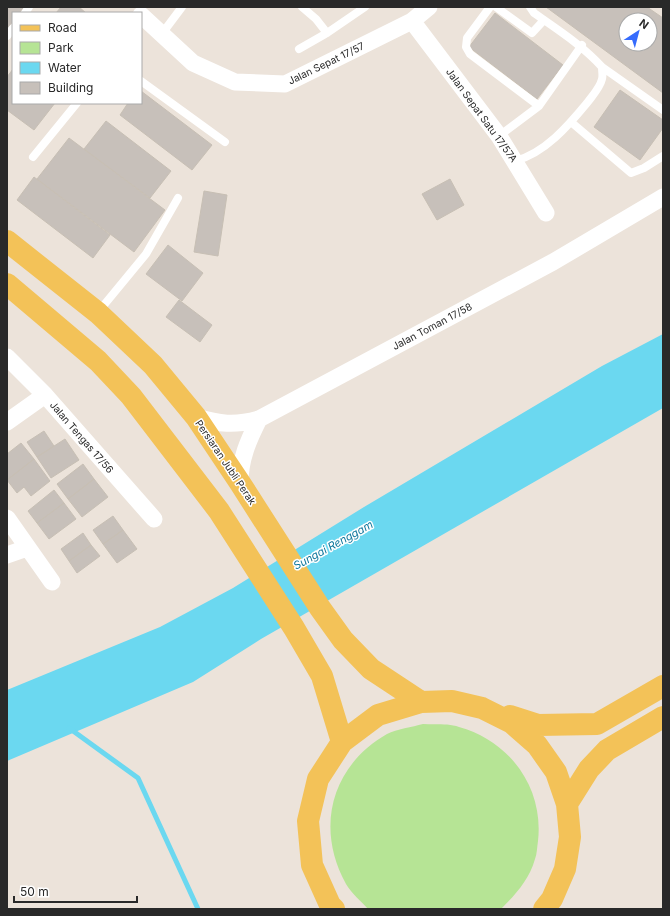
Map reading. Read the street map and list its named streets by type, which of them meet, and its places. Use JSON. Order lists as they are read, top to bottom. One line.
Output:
{"streets":{"main road":["Persiaran Jubli Perak"],"street":["Jalan Sepat 17/57","Jalan Sepat Satu 17/57A","Jalan Toman 17/58","Jalan Tengas 17/56"]},"crossings":[["Jalan Sepat 17/57","Jalan Sepat Satu 17/57A"],["Jalan Toman 17/58","Persiaran Jubli Perak"]],"water":["Sungai Renggam"],"legend":["Road","Park","Water","Building"],"scale_bar":"50 m","north":"top right"}
